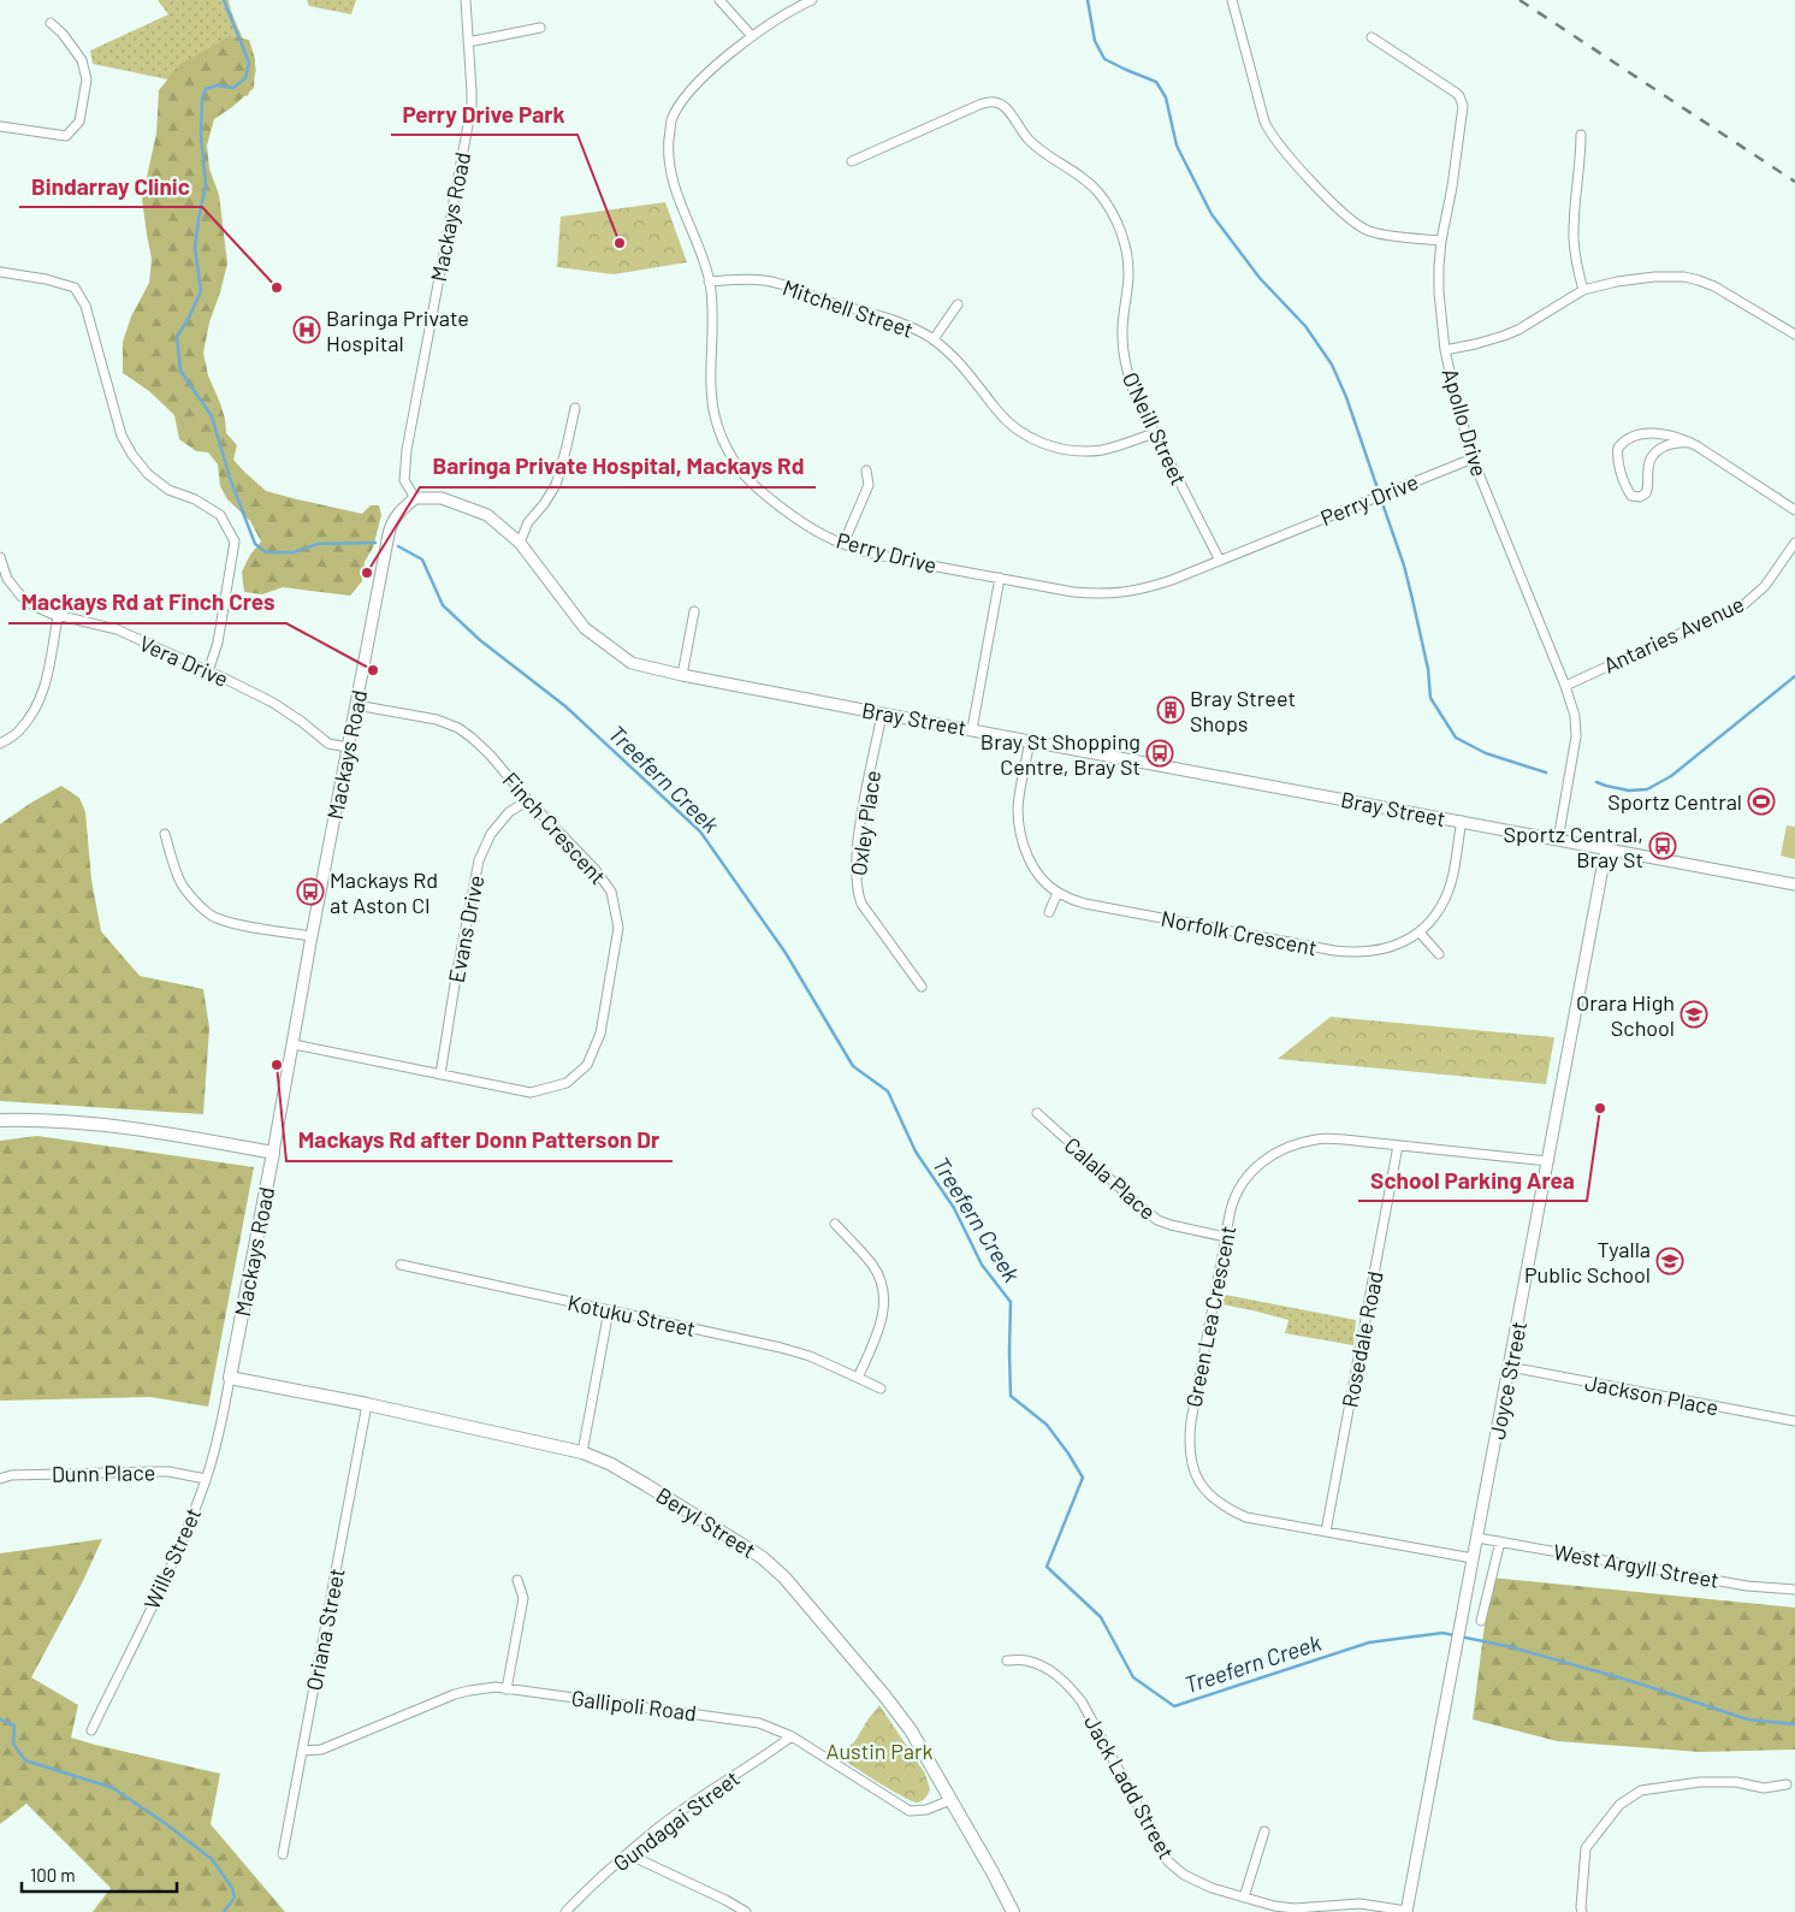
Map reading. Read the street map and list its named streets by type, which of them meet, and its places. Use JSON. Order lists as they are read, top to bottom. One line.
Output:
{"streets":{"main road":["Mackays Road","Beryl Street"],"street":["Mitchell Street","Apollo Drive","O'Neill Street","Perry Drive","Antaries Avenue","Vera Drive","Bray Street","Oxley Place","Finch Crescent","Evans Drive","Norfolk Crescent","Calala Place","Kotuku Street","Green Lea Crescent","Rosedale Road","Joyce Street","Jackson Place","Dunn Place","Wills Street","West Argyll Street","Oriana Street","Gallipoli Road","Jack Ladd Street","Gundagai Street"]},"crossings":[["Mackays Road","Vera Drive"],["Mackays Road","Bray Street"],["Mackays Road","Finch Crescent"],["Mackays Road","Beryl Street"],["Mackays Road","Wills Street"],["Mitchell Street","O'Neill Street"],["Mitchell Street","Perry Drive"],["Apollo Drive","Perry Drive"],["Apollo Drive","Antaries Avenue"],["Apollo Drive","Bray Street"],["O'Neill Street","Perry Drive"],["Bray Street","Oxley Place"],["Bray Street","Norfolk Crescent"],["Bray Street","Joyce Street"],["Finch Crescent","Evans Drive"],["Calala Place","Green Lea Crescent"],["Green Lea Crescent","Rosedale Road"],["Green Lea Crescent","Joyce Street"],["Joyce Street","Jackson Place"],["Joyce Street","West Argyll Street"],["Joyce Street","Jack Ladd Street"],["Dunn Place","Wills Street"],["Beryl Street","Wills Street"],["Beryl Street","Oriana Street"],["Beryl Street","Gallipoli Road"],["Oriana Street","Gallipoli Road"],["Gallipoli Road","Gundagai Street"]],"water":["Treefern Creek"],"parks":["Austin Park"],"places":{"other":["Perry Drive Park","Bindarray Clinic","Baringa Private Hospital, Mackays Rd","Mackays Rd at Finch Cres","Mackays Rd after Donn Patterson Dr","School Parking Area"],"hospital":["Baringa Private Hospital"],"building":["Bray Street Shops"],"bus stop":["Bray St Shopping Centre, Bray St","Sportz Central, Bray St","Mackays Rd at Aston Cl"],"sports":["Sportz Central"],"school or university":["Orara High School","Tyalla Public School"]},"scale_bar":"100 m"}
